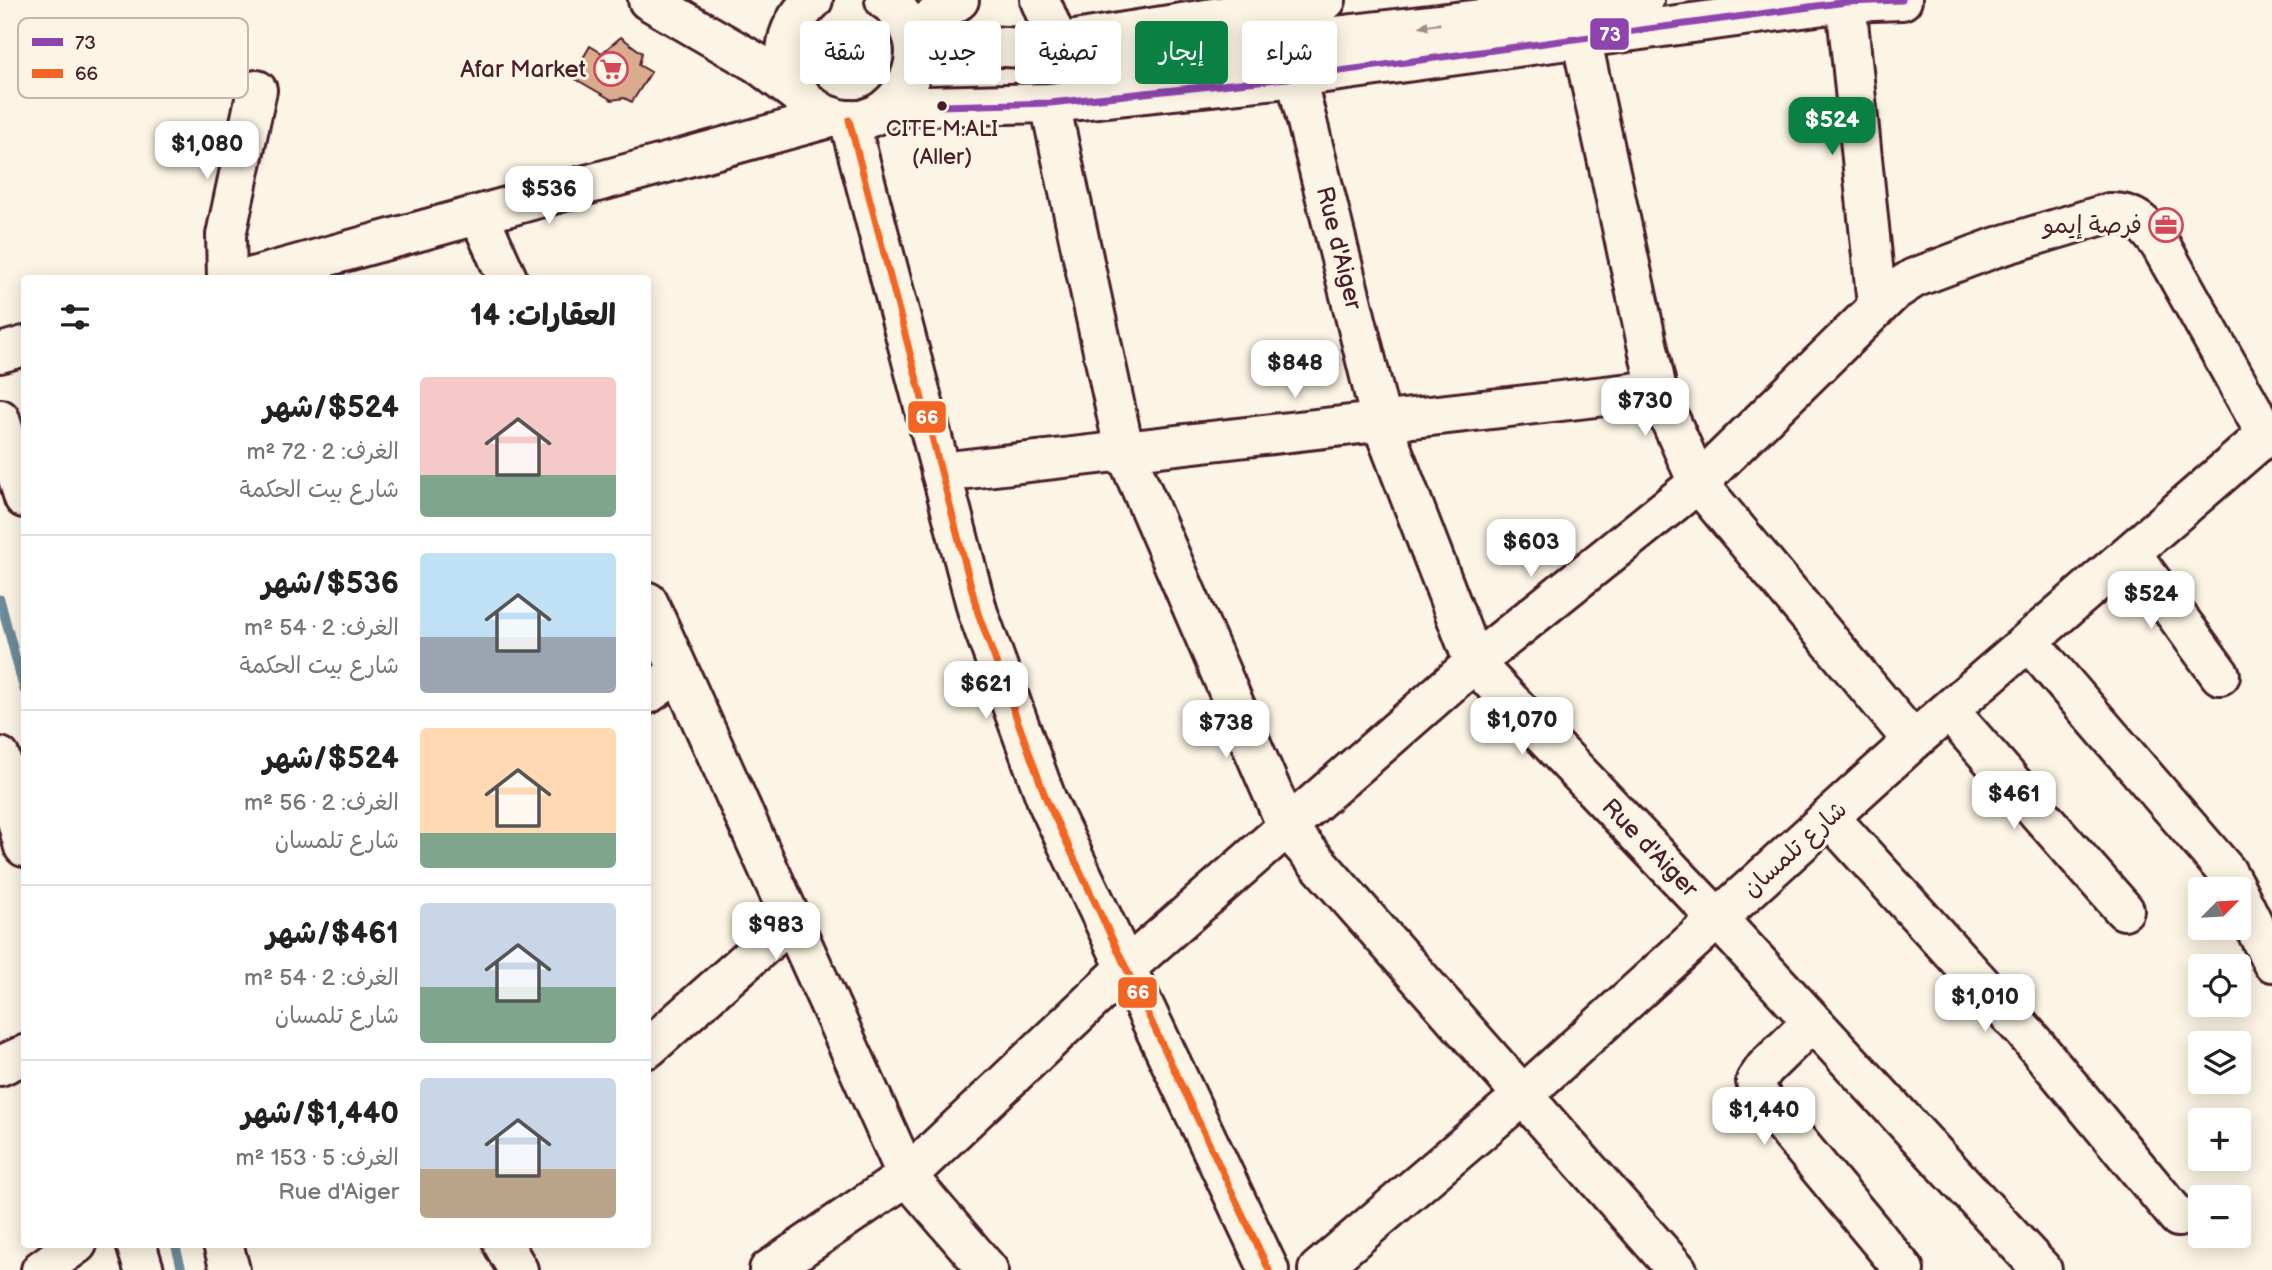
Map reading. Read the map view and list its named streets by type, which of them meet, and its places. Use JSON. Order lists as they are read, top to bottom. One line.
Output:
{"streets":{"street":["Rue d'Aiger","شارع تلمسان"]},"crossings":[["Rue d'Aiger","شارع تلمسان"]],"places":{"supermarket":["Afar Market"],"other":["CITE M.ALI (Aller)"],"office":["فرصة إيمو"]},"lines":["transit line 73","transit line 66"],"legend":["73","66"],"north":"top right","page":{"chip":["شراء","إيجار","تصفية","جديد","شقة"],"price":["$524","$1,080","$536","$848","$730","$603","$524","$621","$1,070","$738","$461","$983","$1,010","$1,440"],"heading":"العقارات: 14","list":[{"name":"$524/شهر","note":"الغرف: 2 · 72 m² · شارع بيت الحكمة"},{"name":"$536/شهر","note":"الغرف: 2 · 54 m² · شارع بيت الحكمة"},{"name":"$524/شهر","note":"الغرف: 2 · 56 m² · شارع تلمسان"},{"name":"$461/شهر","note":"الغرف: 2 · 54 m² · شارع تلمسان"},{"name":"$1,440/شهر","note":"الغرف: 5 · 153 m² · Rue d'Aiger"}],"map_buttons":["+","−"]}}
